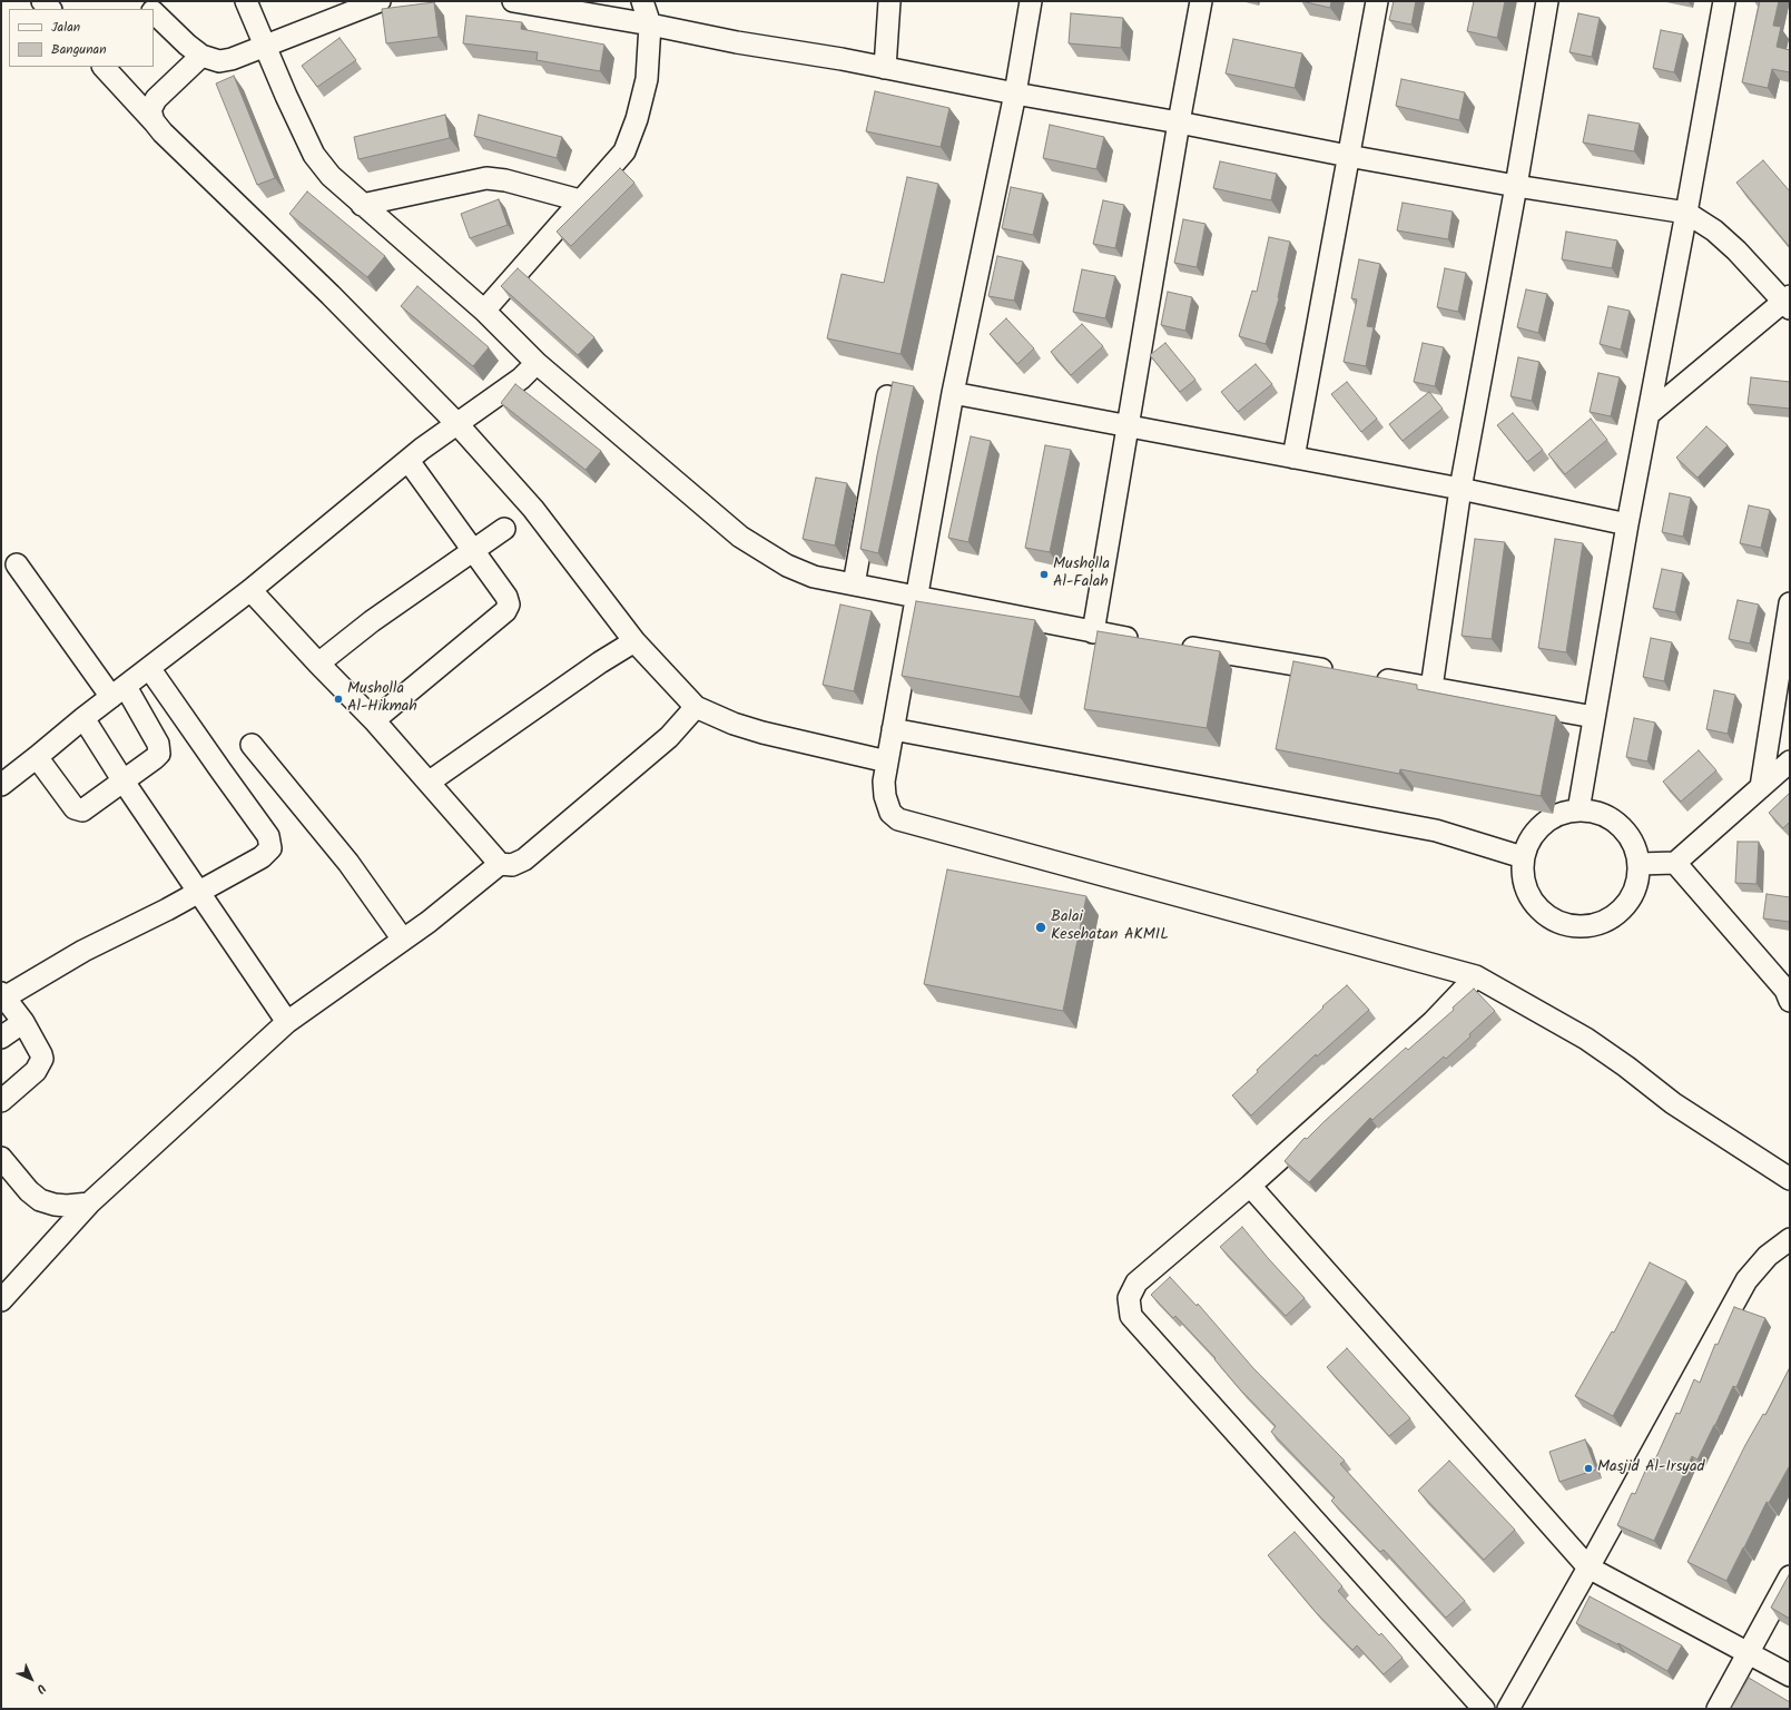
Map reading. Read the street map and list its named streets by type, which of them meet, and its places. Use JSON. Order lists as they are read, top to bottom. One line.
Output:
{"places":["Musholla Al-Falah","Musholla Al-Hikmah","Balai Kesehatan AKMIL","Masjid Al-Irsyad"],"legend":["Jalan","Bangunan"],"north":"bottom right"}
